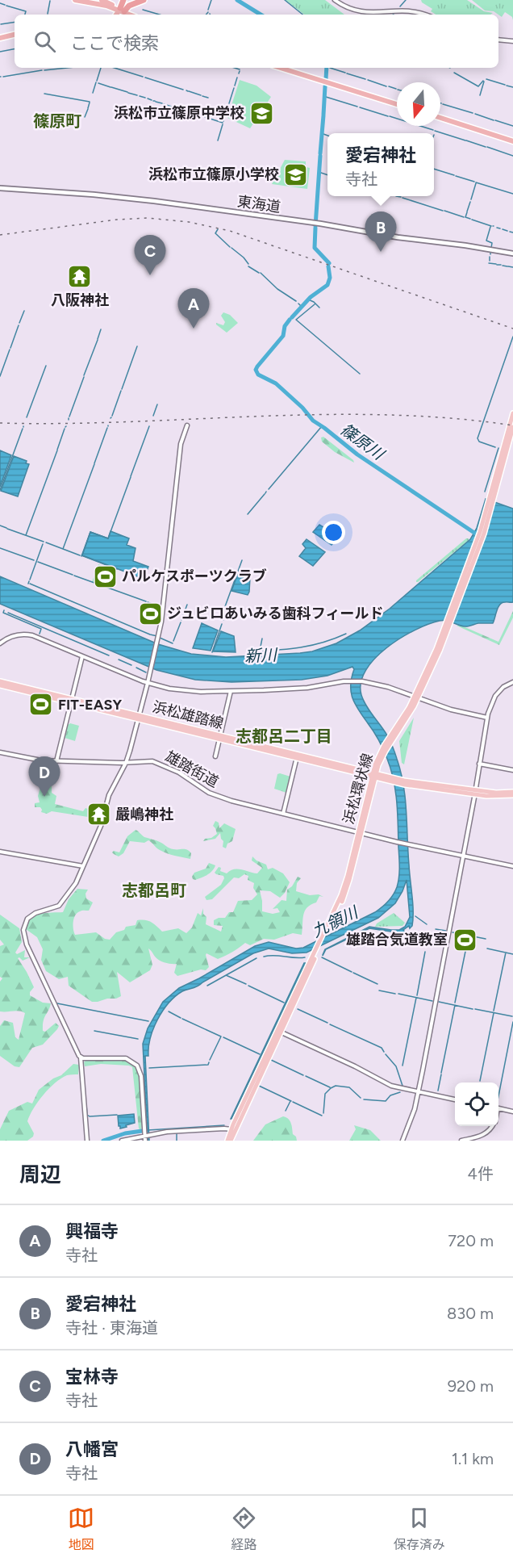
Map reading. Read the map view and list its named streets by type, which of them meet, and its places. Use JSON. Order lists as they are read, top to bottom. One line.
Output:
{"streets":{"main road":["東海道","浜松雄踏線","浜松環状線"],"street":["雄踏街道"]},"crossings":[["浜松雄踏線","浜松環状線"],["雄踏街道","浜松環状線"]],"districts":["篠原町","志都呂二丁目","志都呂町"],"water":["篠原川","新川","九領川"],"places":{"school or university":["浜松市立篠原中学校","浜松市立篠原小学校"],"temple":["八阪神社","嚴嶋神社"],"sports":["パルケスポーツクラブ","ジュビロあいみる歯科フィールド","FIT-EASY","雄踏合気道教室"]},"north":"bottom","page":{"search":"ここで検索","popup":["愛宕神社","寺社"],"pins":["B","C","A","D"],"heading":["周辺","4件"],"list":[{"mark":"A","name":"興福寺","note":"寺社","value":"720 m"},{"mark":"B","name":"愛宕神社","note":"寺社 · 東海道","value":"830 m"},{"mark":"C","name":"宝林寺","note":"寺社","value":"920 m"},{"mark":"D","name":"八幡宮","note":"寺社","value":"1.1 km"}],"nav":["地図","経路","保存済み"]}}
